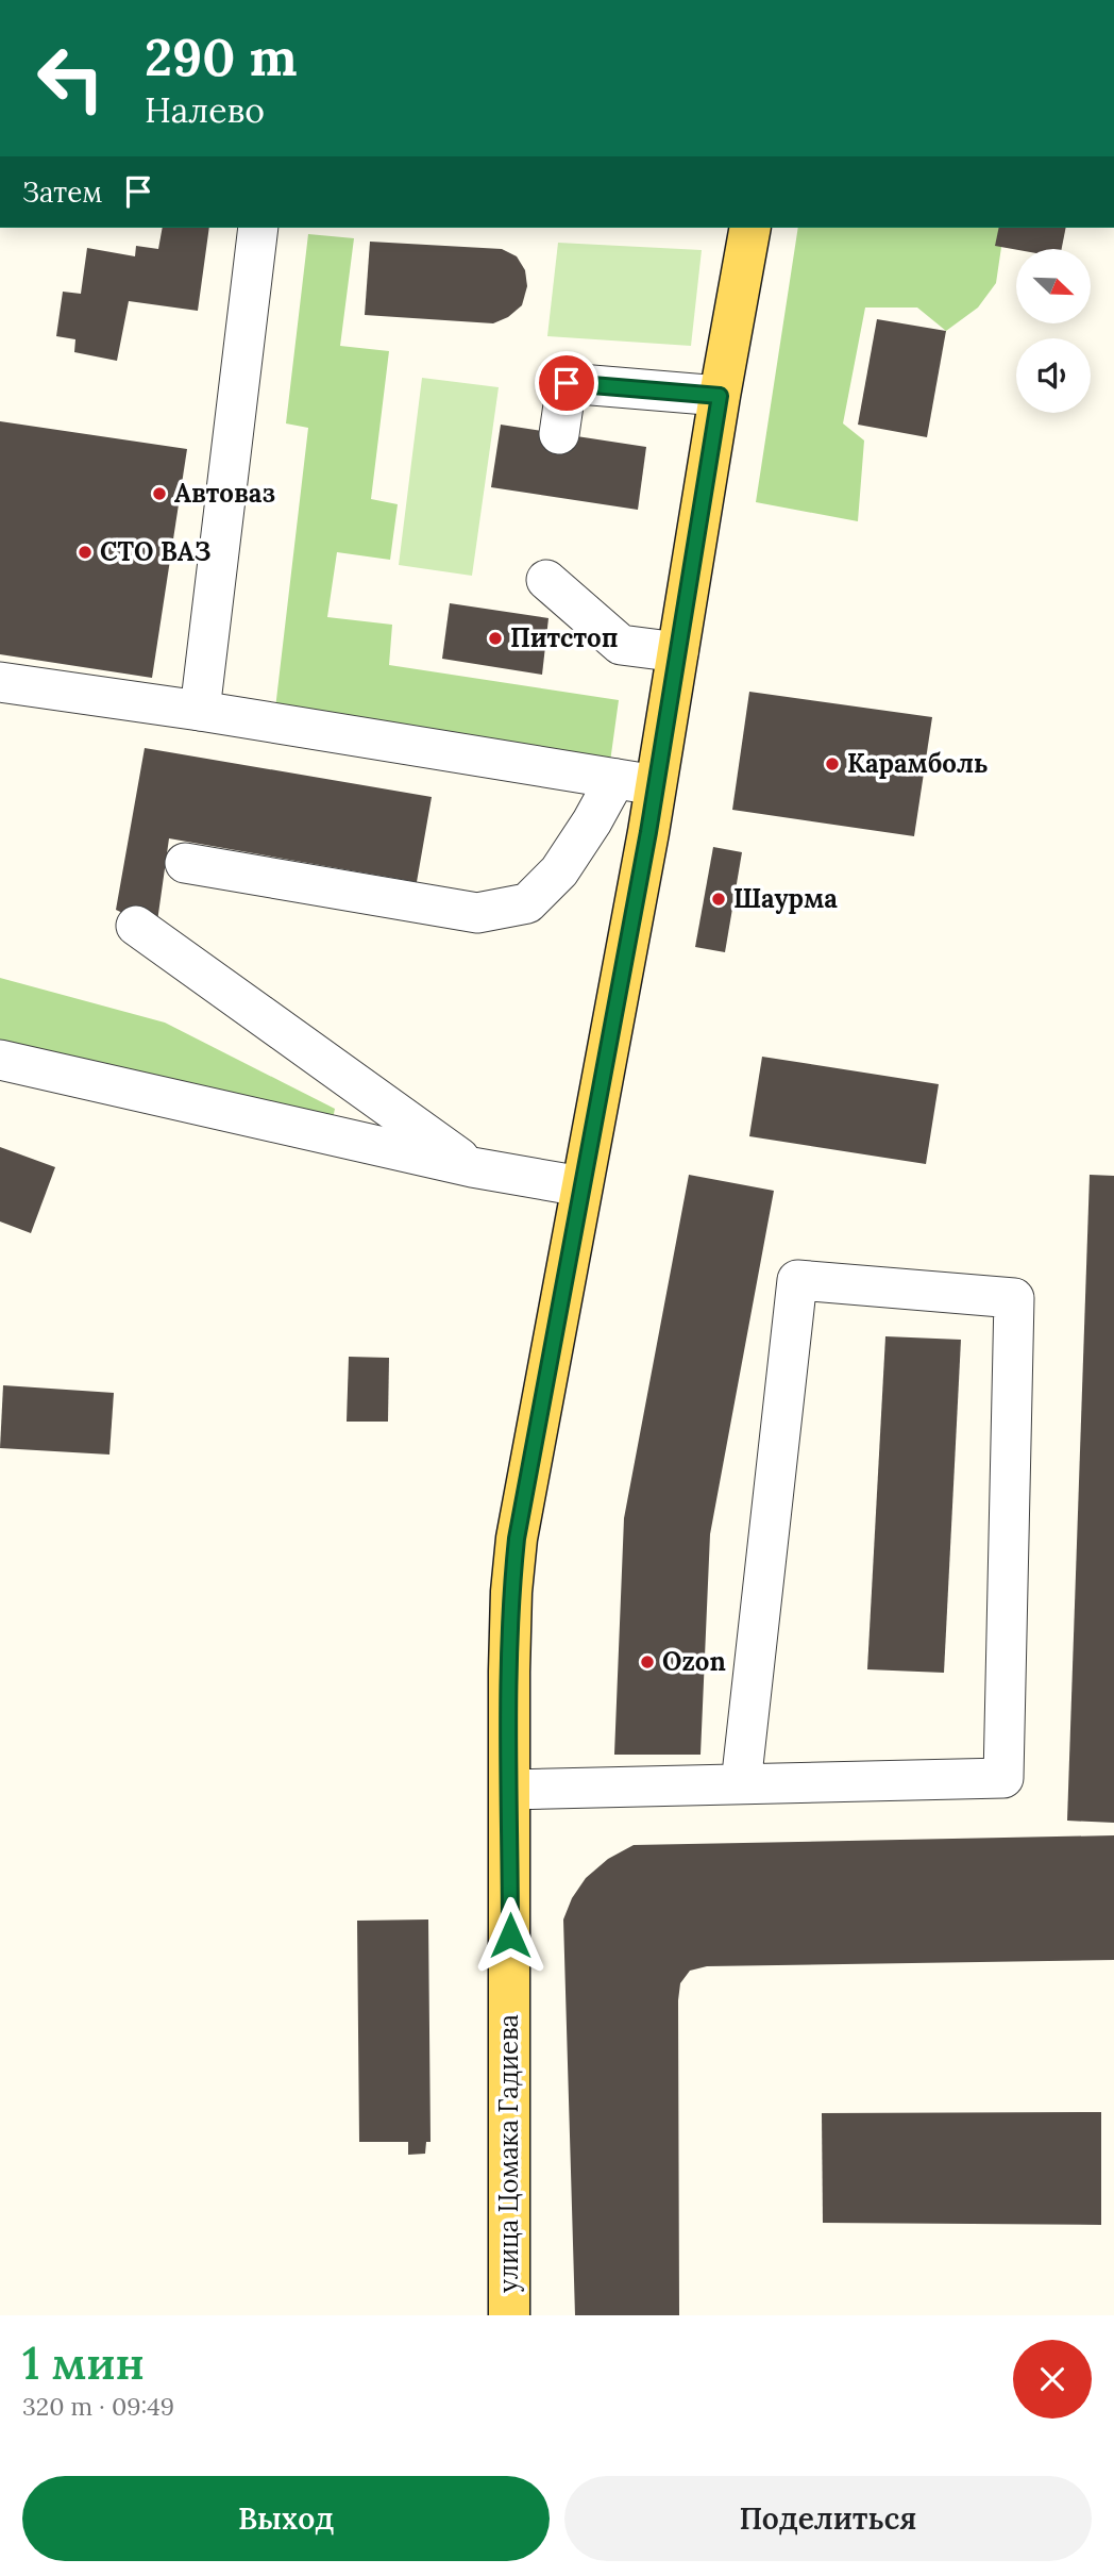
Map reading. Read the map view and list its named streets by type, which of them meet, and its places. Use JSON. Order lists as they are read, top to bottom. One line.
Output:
{"streets":{"main road":["улица Цомака Гадиева"]},"places":["Автоваз","СТО ВАЗ","Питстоп","Карамболь","Шаурма","Ozon"],"north":"bottom right","page":{"turn":["290 m","Налево"],"then":"Затем","heading":["1 мин","320 m · 09:49"],"buttons":["Выход","Поделиться"]}}
